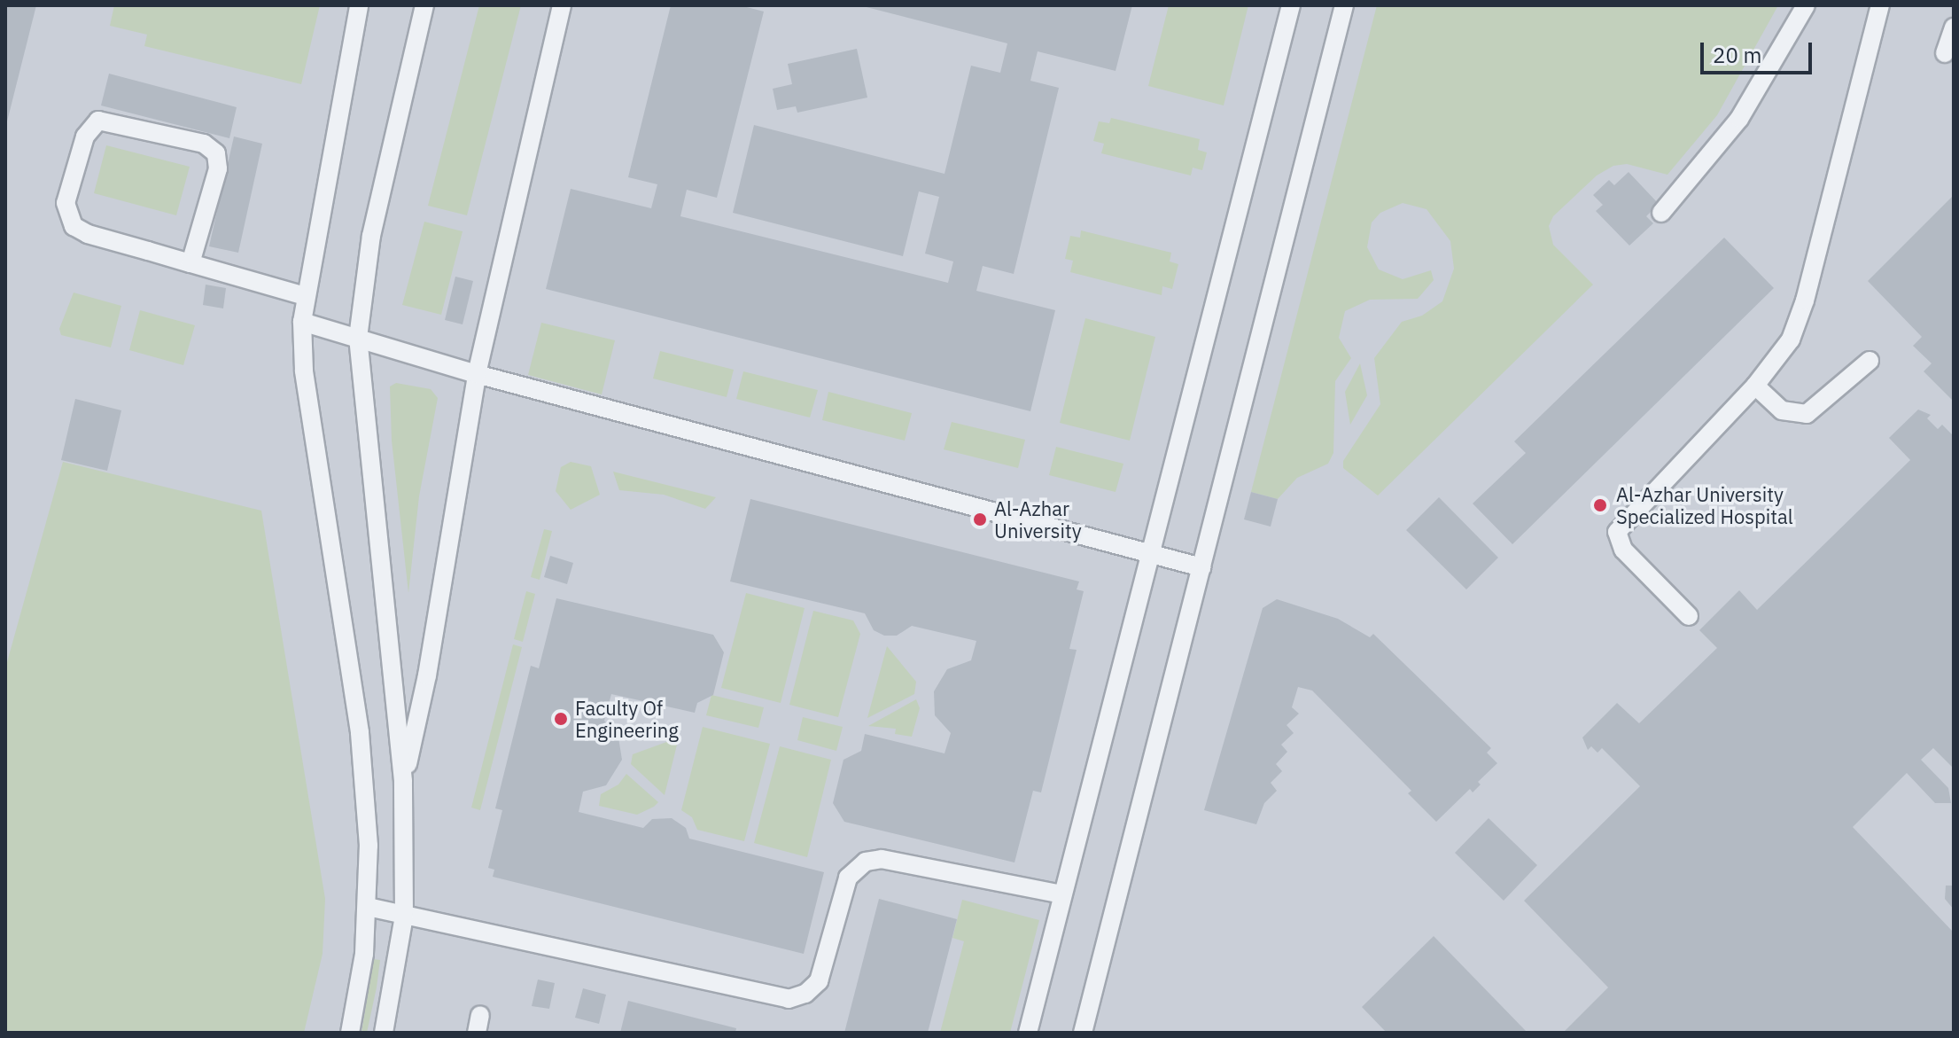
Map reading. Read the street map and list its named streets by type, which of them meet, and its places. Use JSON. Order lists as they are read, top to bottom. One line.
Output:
{"places":["Al-Azhar University Specialized Hospital","Al-Azhar University","Faculty Of Engineering"],"scale_bar":"20 m"}
